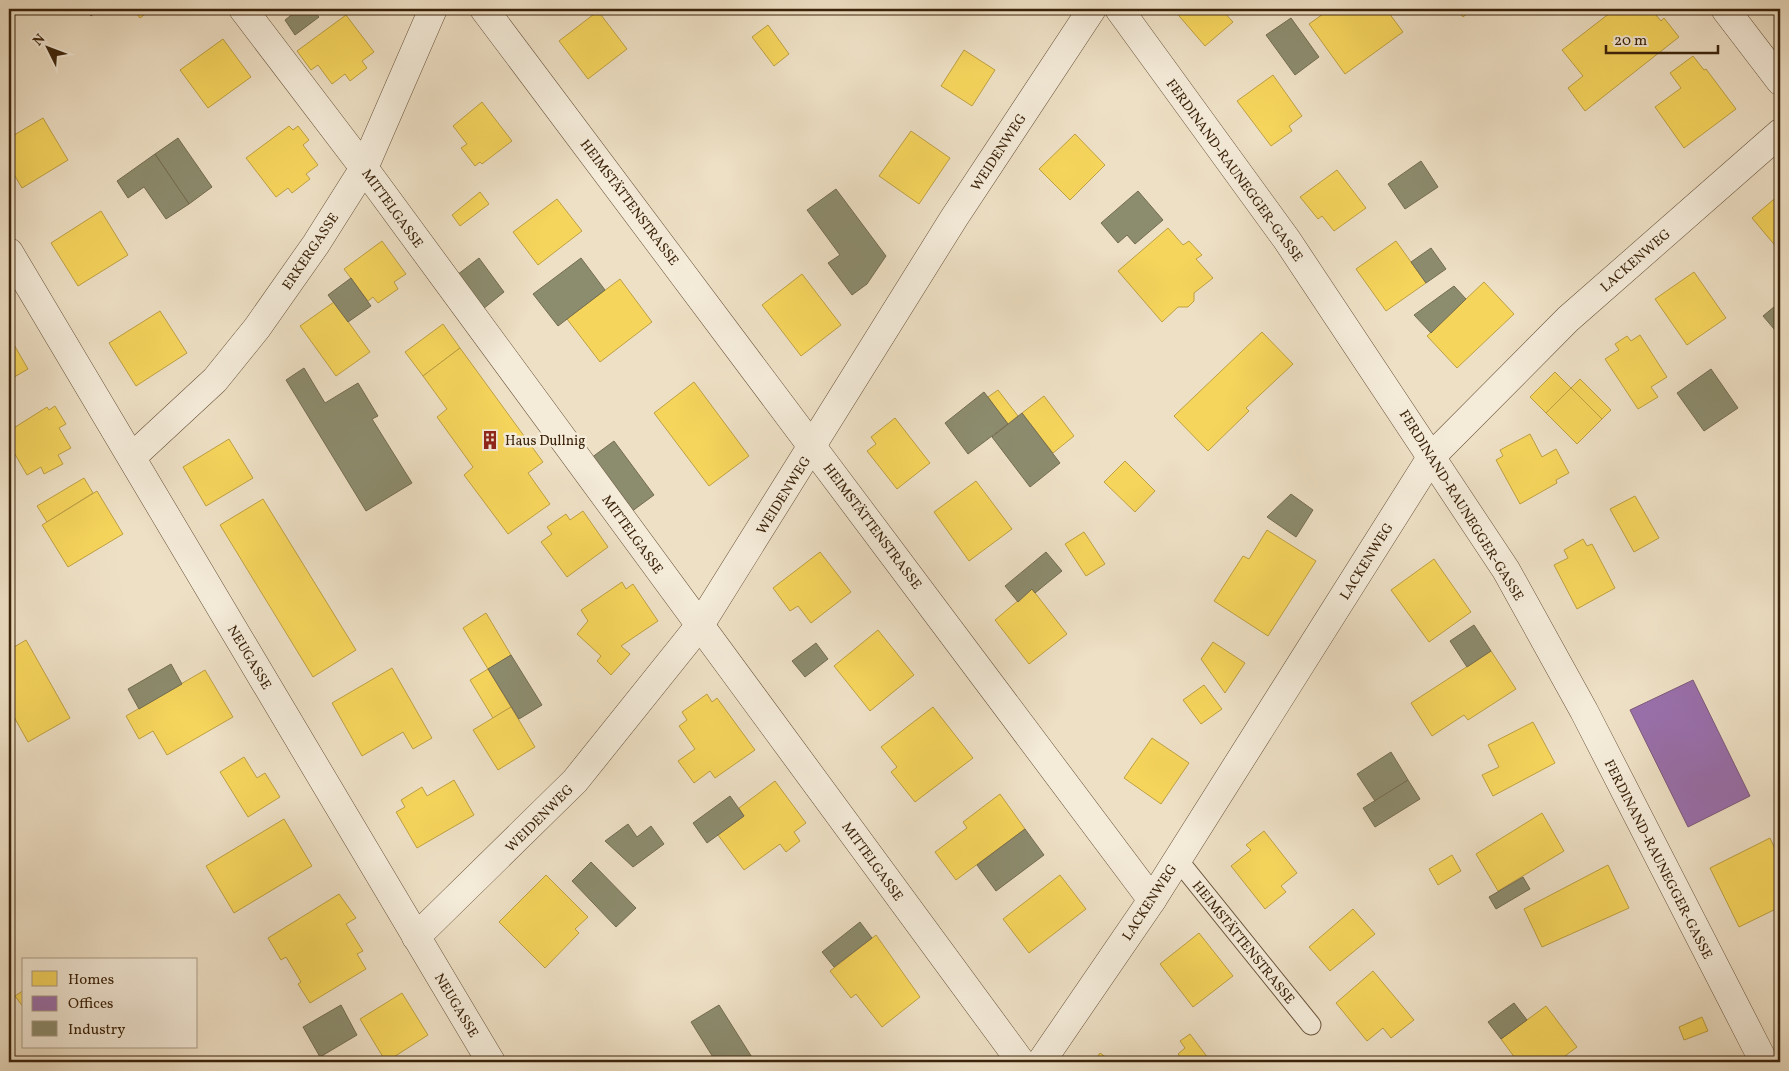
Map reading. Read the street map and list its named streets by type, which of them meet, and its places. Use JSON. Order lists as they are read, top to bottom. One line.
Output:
{"streets":{"street":["WEIDENWEG","FERDINAND-RAUNEGGER-GASSE","HEIMSTÄTTENSTRASSE","MITTELGASSE","ERKERGASSE","LACKENWEG","NEUGASSE"]},"crossings":[["WEIDENWEG","HEIMSTÄTTENSTRASSE"],["WEIDENWEG","MITTELGASSE"],["WEIDENWEG","NEUGASSE"],["FERDINAND-RAUNEGGER-GASSE","LACKENWEG"],["HEIMSTÄTTENSTRASSE","LACKENWEG"],["MITTELGASSE","ERKERGASSE"],["ERKERGASSE","NEUGASSE"]],"places":{"building":["Haus Dullnig"]},"legend":["Homes","Offices","Industry"],"scale_bar":"20 m","north":"top left"}
